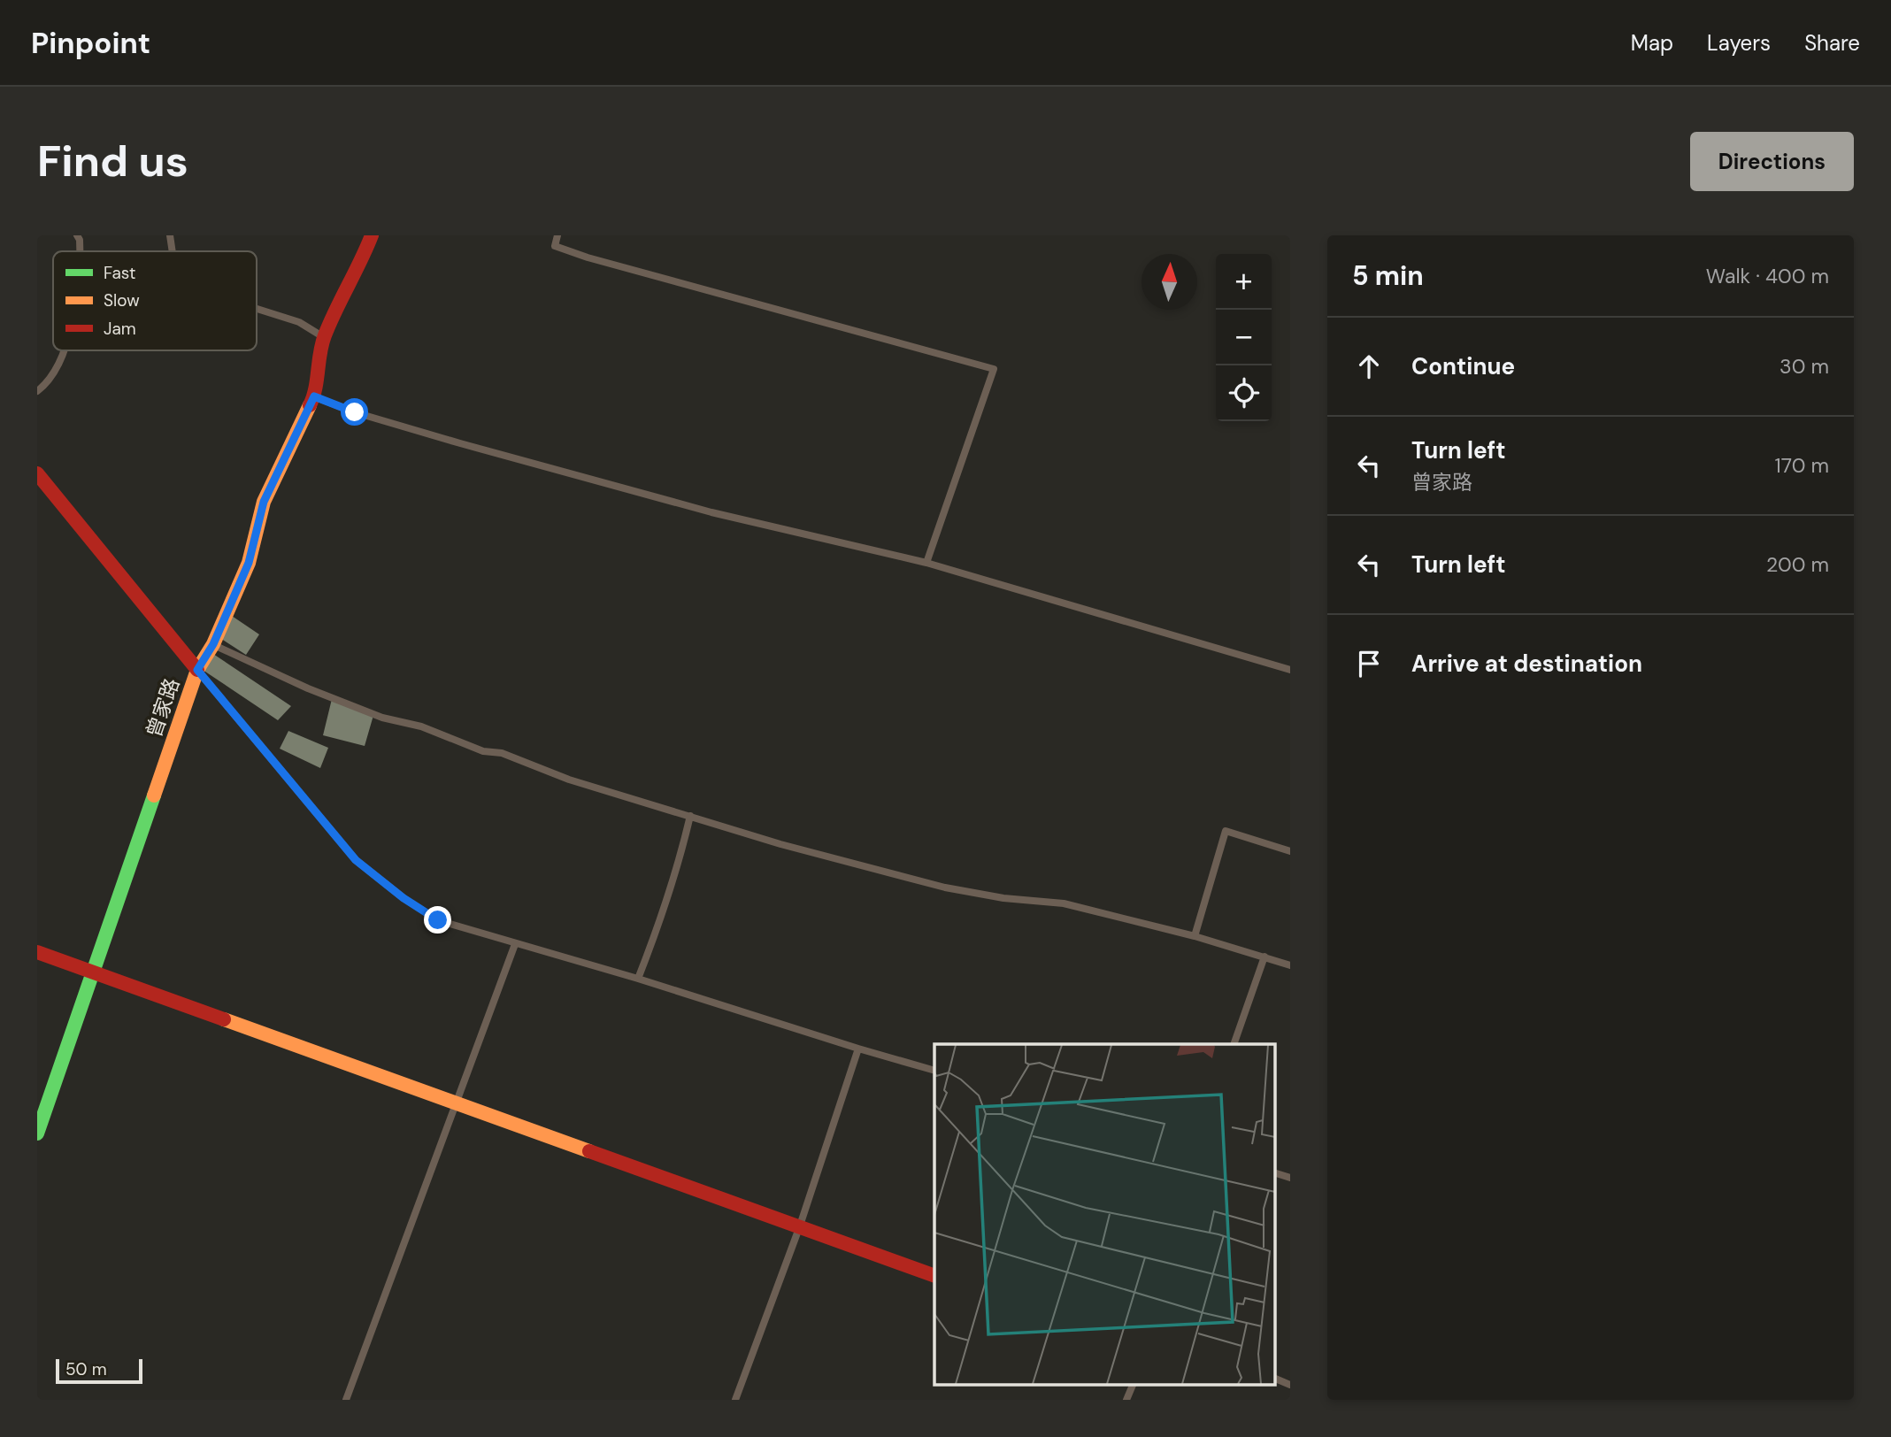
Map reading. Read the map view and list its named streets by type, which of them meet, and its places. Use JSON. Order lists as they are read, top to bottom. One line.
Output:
{"streets":{"street":["曾家路"]},"legend":["Fast","Slow","Jam"],"scale_bar":"50 m","north":"top","page":{"header":"Pinpoint","nav":["Map","Layers","Share"],"buttons":"Directions","title":"Find us","heading":["5 min","Walk · 400 m"],"map_buttons":["+","−"],"list":[["Continue","30 m"],["Turn left","曾家路","170 m"],["Turn left","200 m"],"Arrive at destination"],"scale":"50 m"}}
